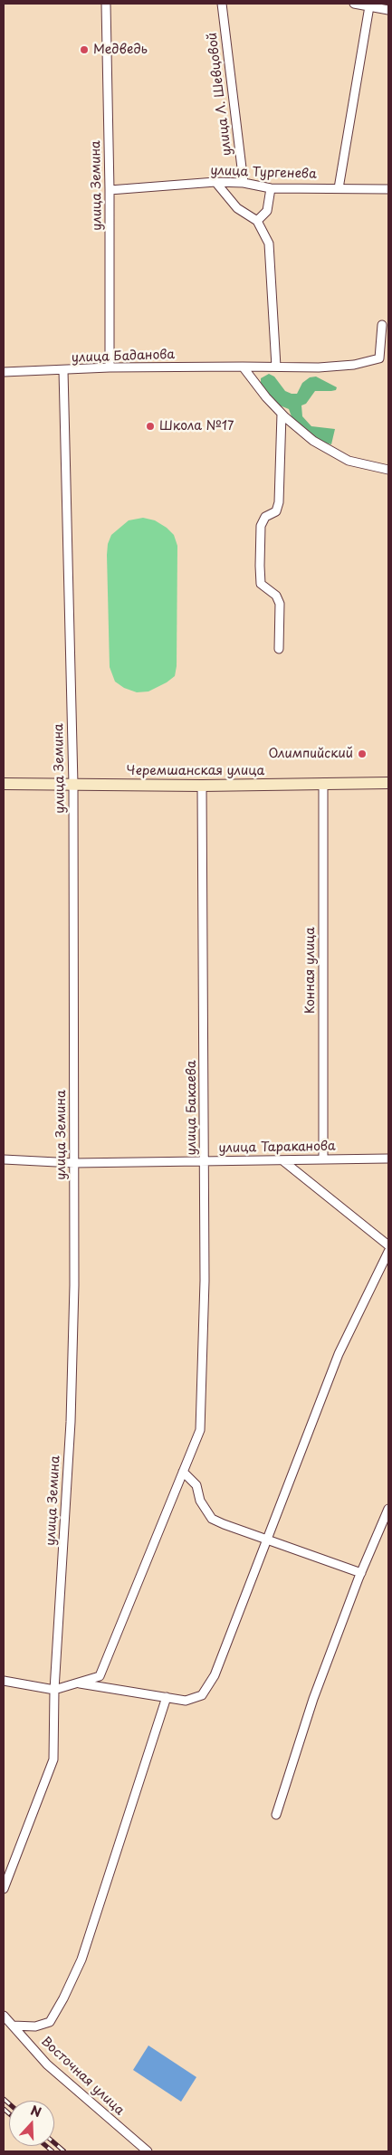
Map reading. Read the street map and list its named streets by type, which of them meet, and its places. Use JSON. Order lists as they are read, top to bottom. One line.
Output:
{"streets":{"main road":["Черемшанская улица"],"street":["улица Л. Шевцовой","улица Тургенева","улица Земина","улица Баданова","Конная улица","улица Бакаева","улица Тараканова","Восточная улица"]},"crossings":[["улица Л. Шевцовой","улица Тургенева"],["улица Тургенева","улица Земина"],["улица Земина","улица Баданова"],["улица Земина","Черемшанская улица"],["улица Земина","улица Тараканова"],["Черемшанская улица","Конная улица"],["Черемшанская улица","улица Бакаева"],["Конная улица","улица Тараканова"],["улица Бакаева","улица Тараканова"]],"places":["Медведь","Школа №17","Олимпийский"],"north":"top"}
